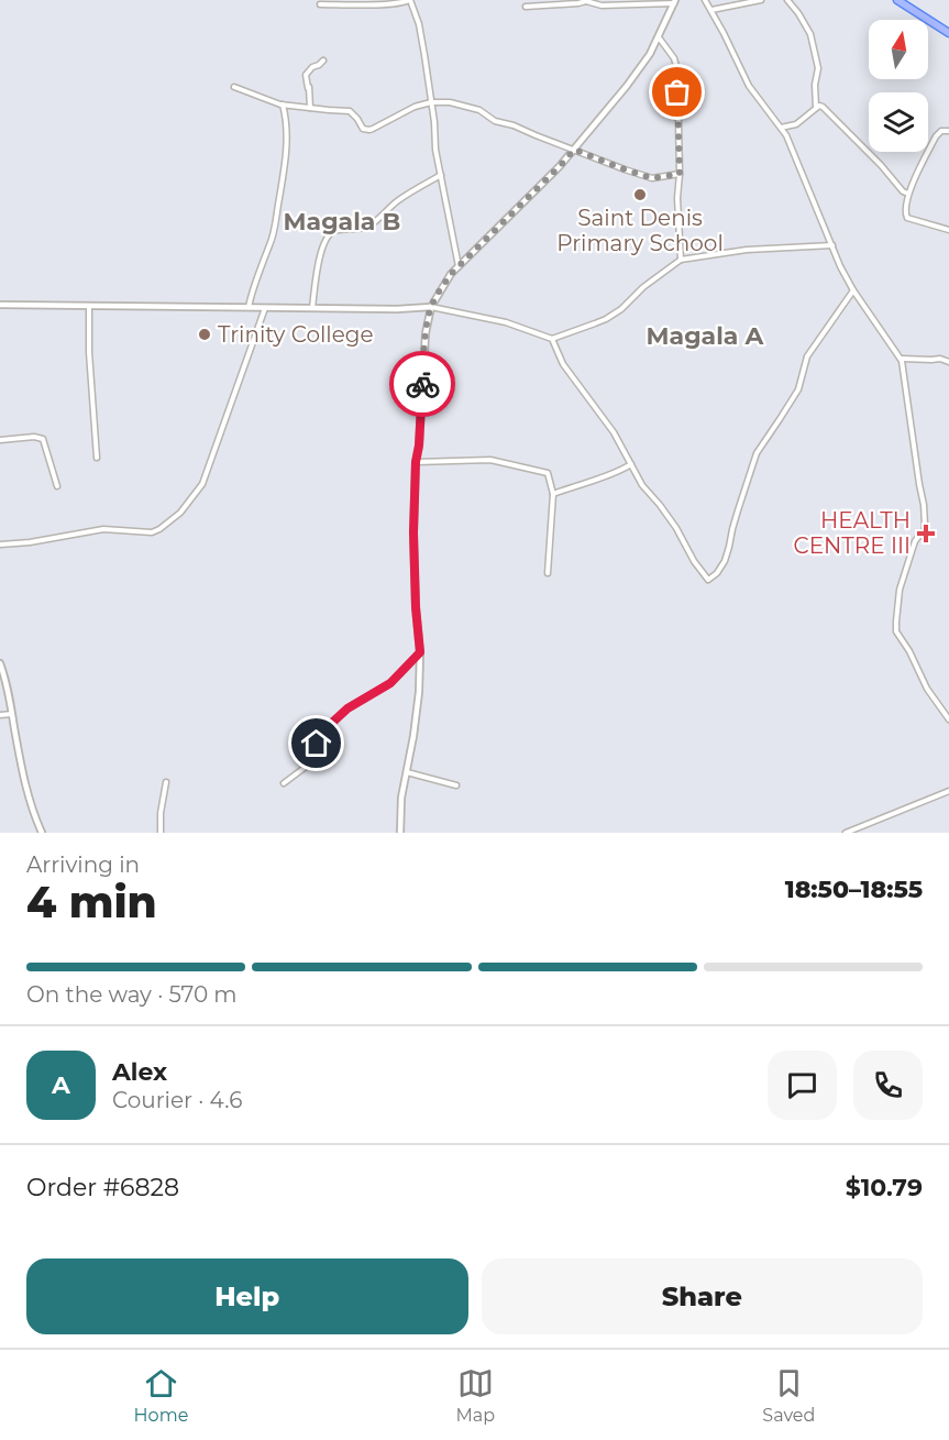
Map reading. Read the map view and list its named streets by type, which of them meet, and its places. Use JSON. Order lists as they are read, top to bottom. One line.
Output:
{"districts":["Magala B","Magala A"],"places":{"other":["Saint Denis Primary School","Trinity College"],"health":["HEALTH CENTRE III"]},"north":"top","page":{"heading":["4 min","Arriving in","18:50–18:55"],"panel":["Alex","Courier · 4.6","Order #6828","$10.79"],"bar":"On the way · 570 m","round":"A","buttons":["Help","Share"],"tabs":["Home","Map","Saved"]}}
